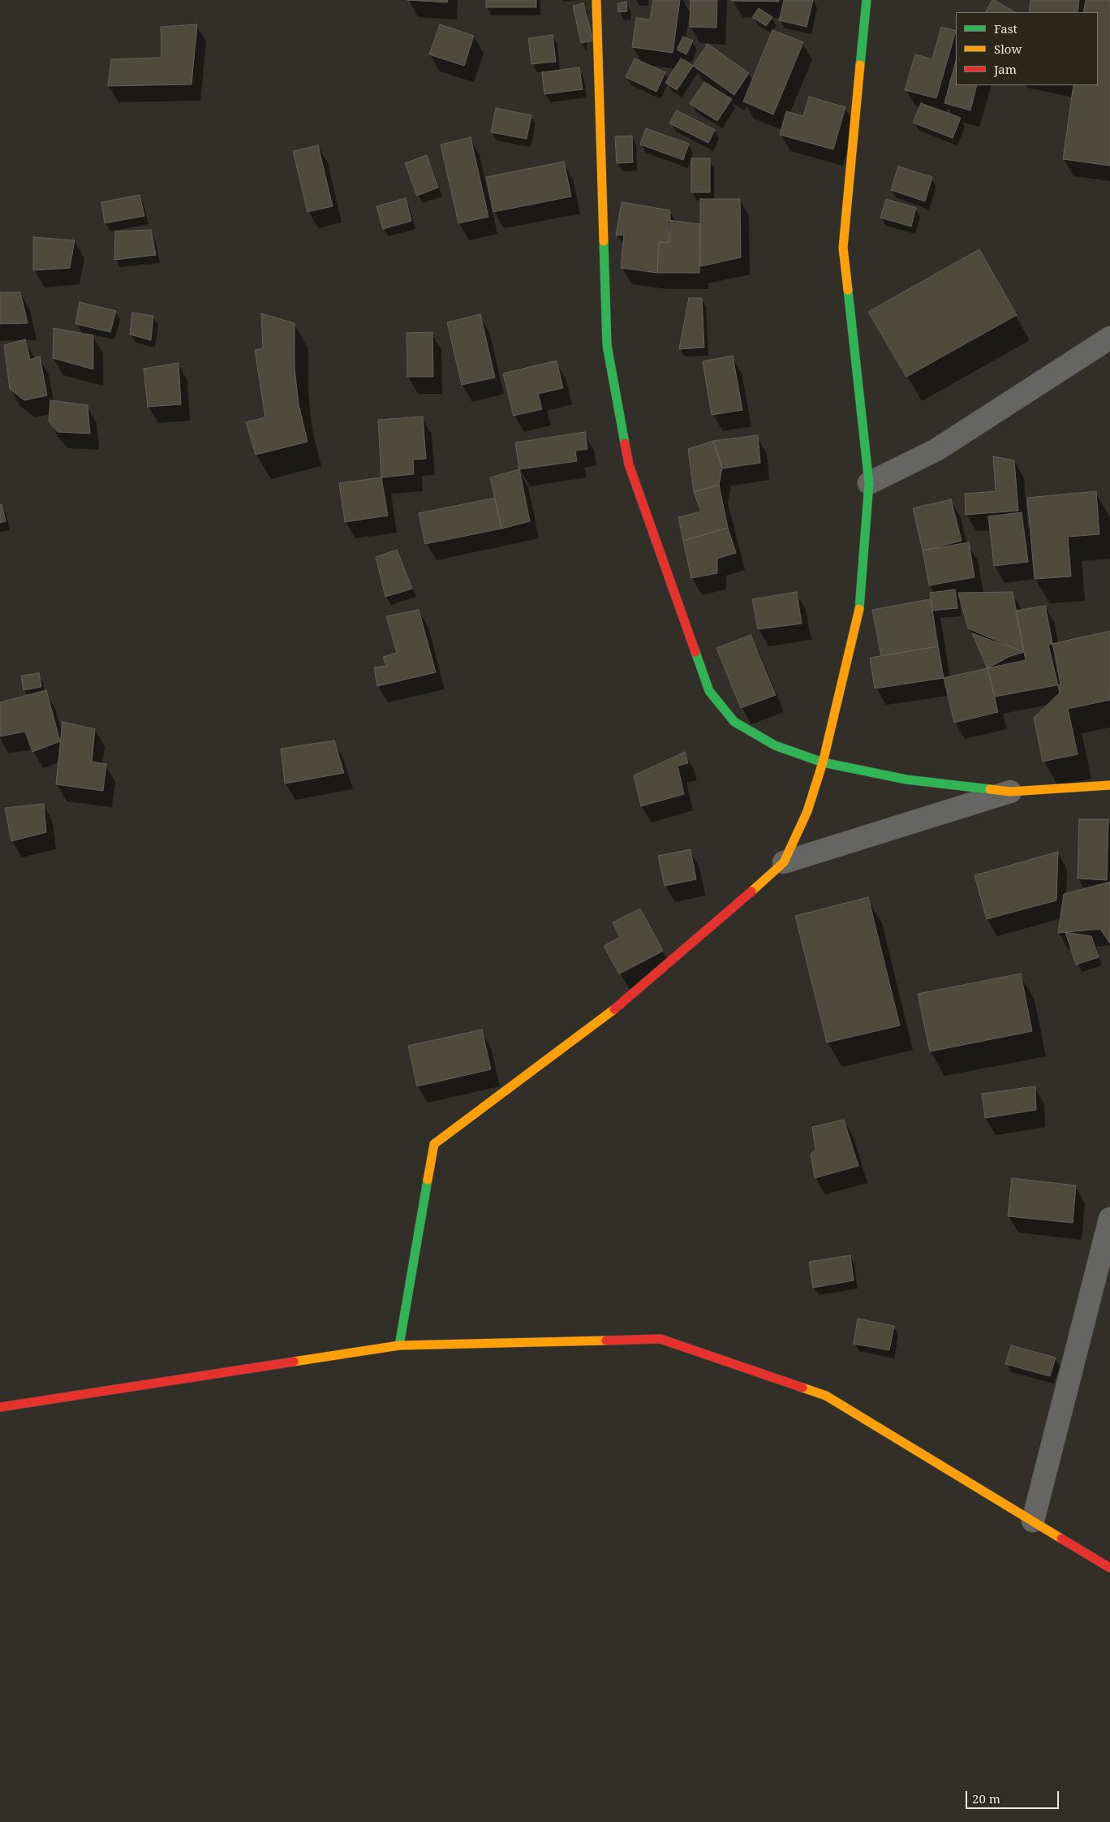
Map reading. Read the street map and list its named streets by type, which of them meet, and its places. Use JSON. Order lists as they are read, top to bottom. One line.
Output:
{"legend":["Fast","Slow","Jam"],"scale_bar":"20 m"}
